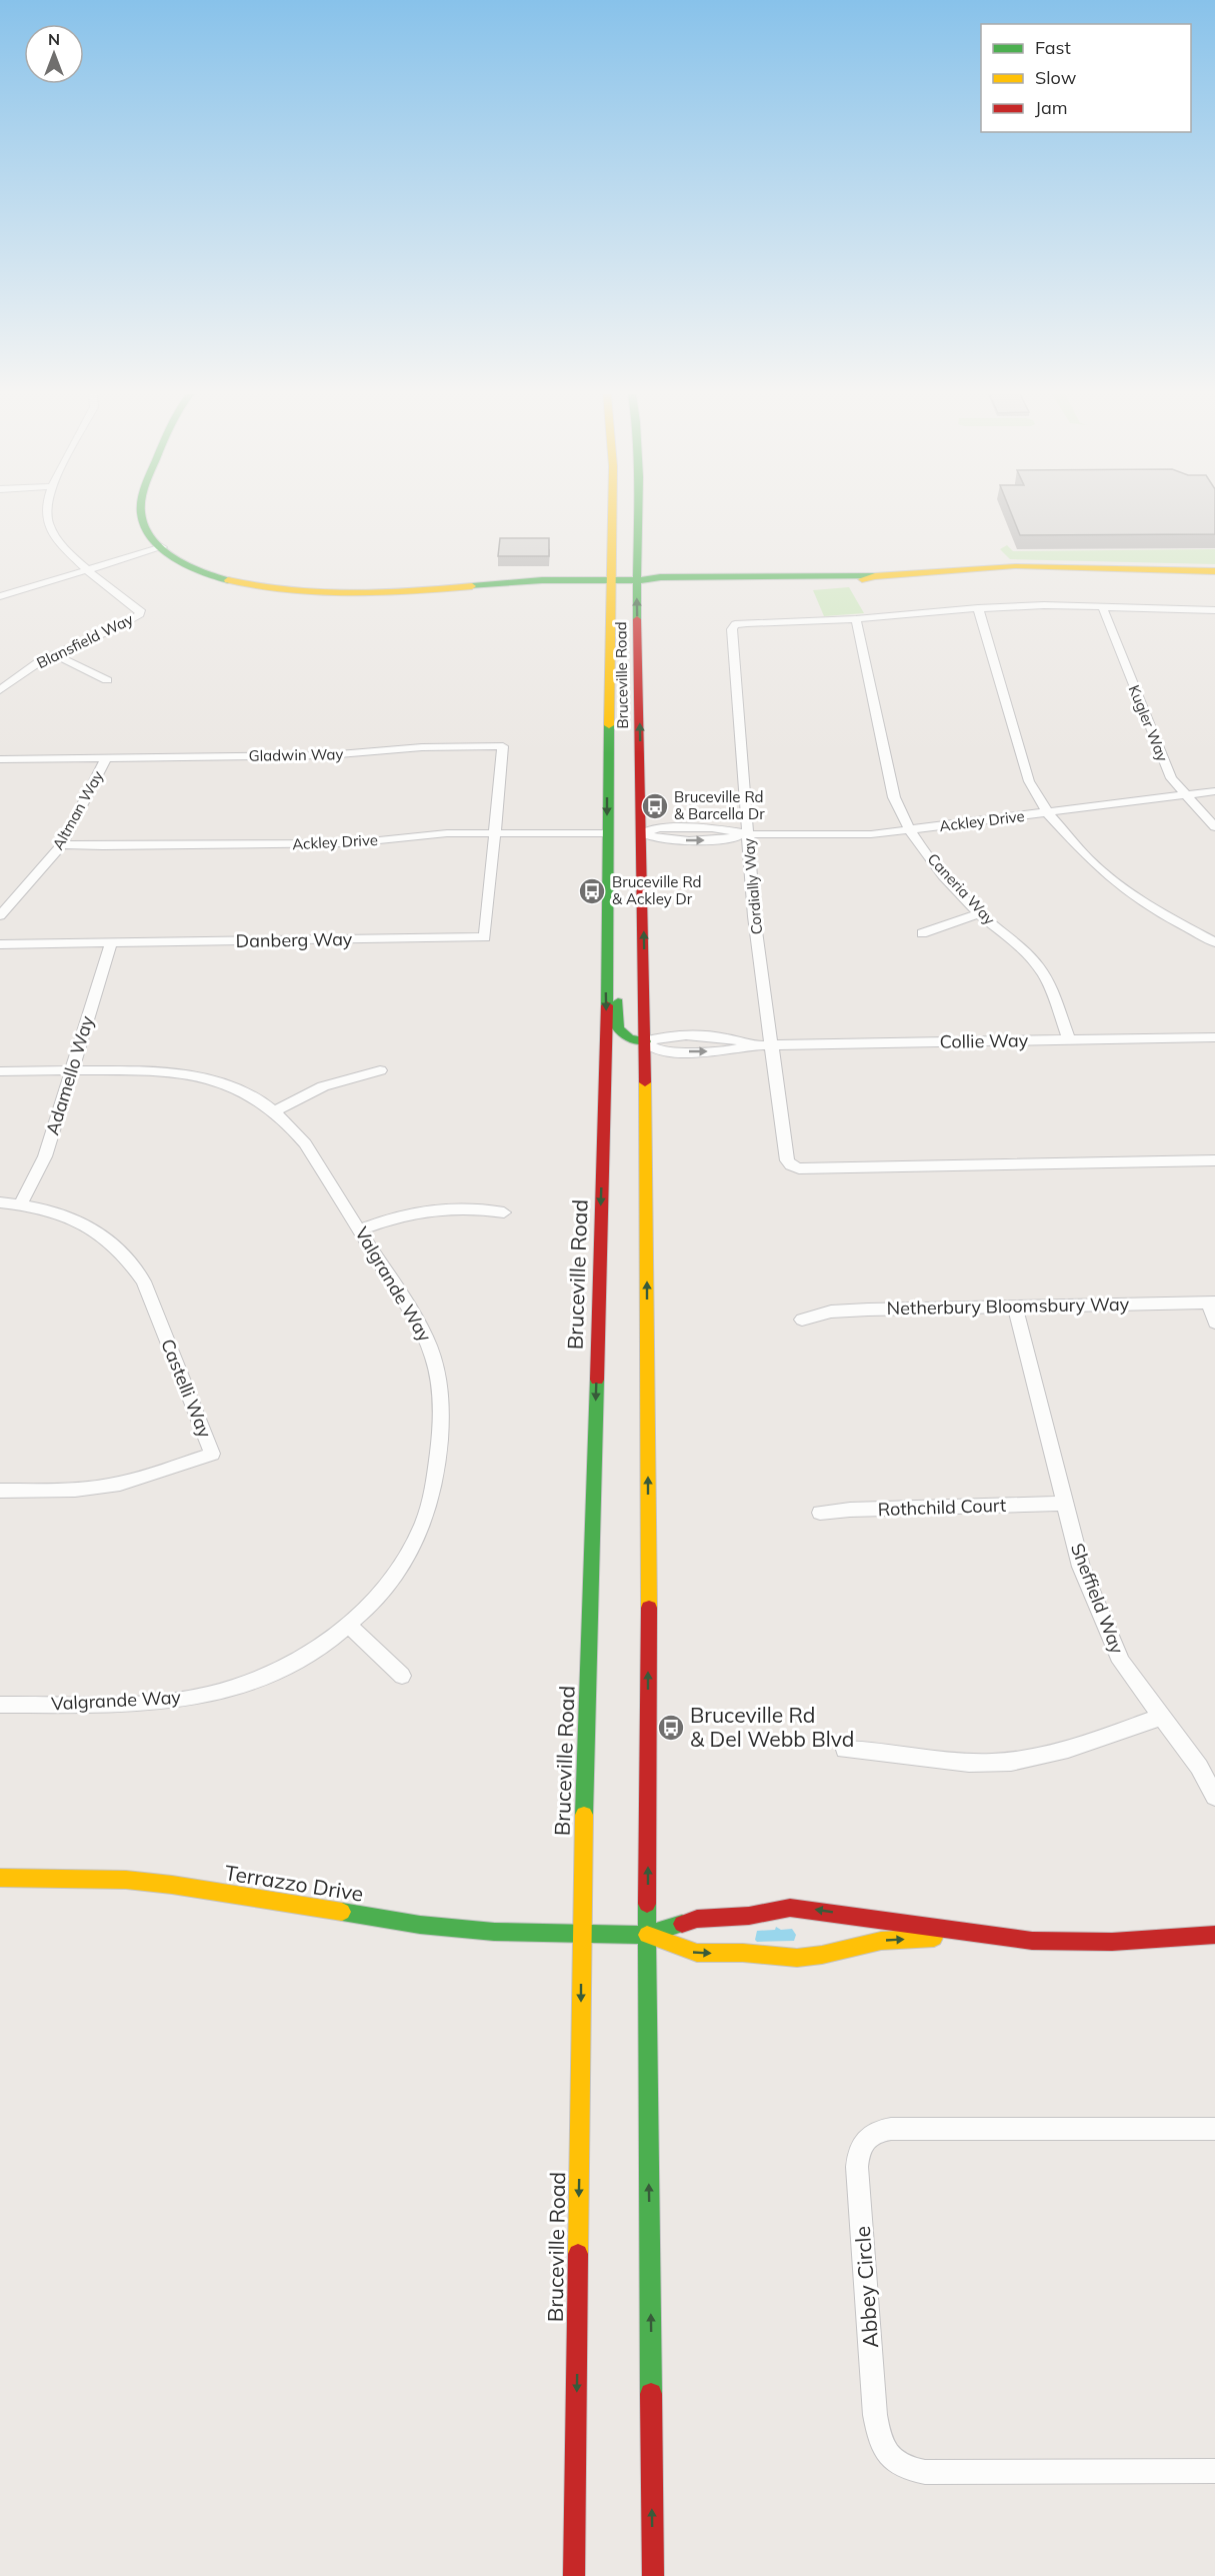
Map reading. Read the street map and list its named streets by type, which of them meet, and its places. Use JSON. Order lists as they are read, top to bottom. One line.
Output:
{"streets":{"main road":["Bruceville Road","Terrazzo Drive"],"street":["Blansfield Way","Kugler Way","Gladwin Way","Altman Way","Ackley Drive","Cordially Way","Caneria Way","Danberg Way","Collie Way","Adamello Way","Valgrande Way","Netherbury Bloomsbury Way","Castelli Way","Rothchild Court","Sheffield Way","Abbey Circle"]},"crossings":[["Bruceville Road","Ackley Drive"],["Bruceville Road","Collie Way"],["Bruceville Road","Terrazzo Drive"],["Kugler Way","Ackley Drive"],["Kugler Way","Cordially Way"],["Gladwin Way","Altman Way"],["Gladwin Way","Ackley Drive"],["Gladwin Way","Danberg Way"],["Altman Way","Ackley Drive"],["Ackley Drive","Cordially Way"],["Ackley Drive","Caneria Way"],["Ackley Drive","Danberg Way"],["Cordially Way","Caneria Way"],["Cordially Way","Collie Way"],["Caneria Way","Collie Way"],["Danberg Way","Adamello Way"],["Adamello Way","Valgrande Way"],["Adamello Way","Castelli Way"],["Netherbury Bloomsbury Way","Sheffield Way"],["Rothchild Court","Sheffield Way"]],"places":{"bus stop":["Bruceville Rd & Barcella Dr","Bruceville Rd & Ackley Dr","Bruceville Rd & Del Webb Blvd"]},"legend":["Fast","Slow","Jam"],"north":"top"}
